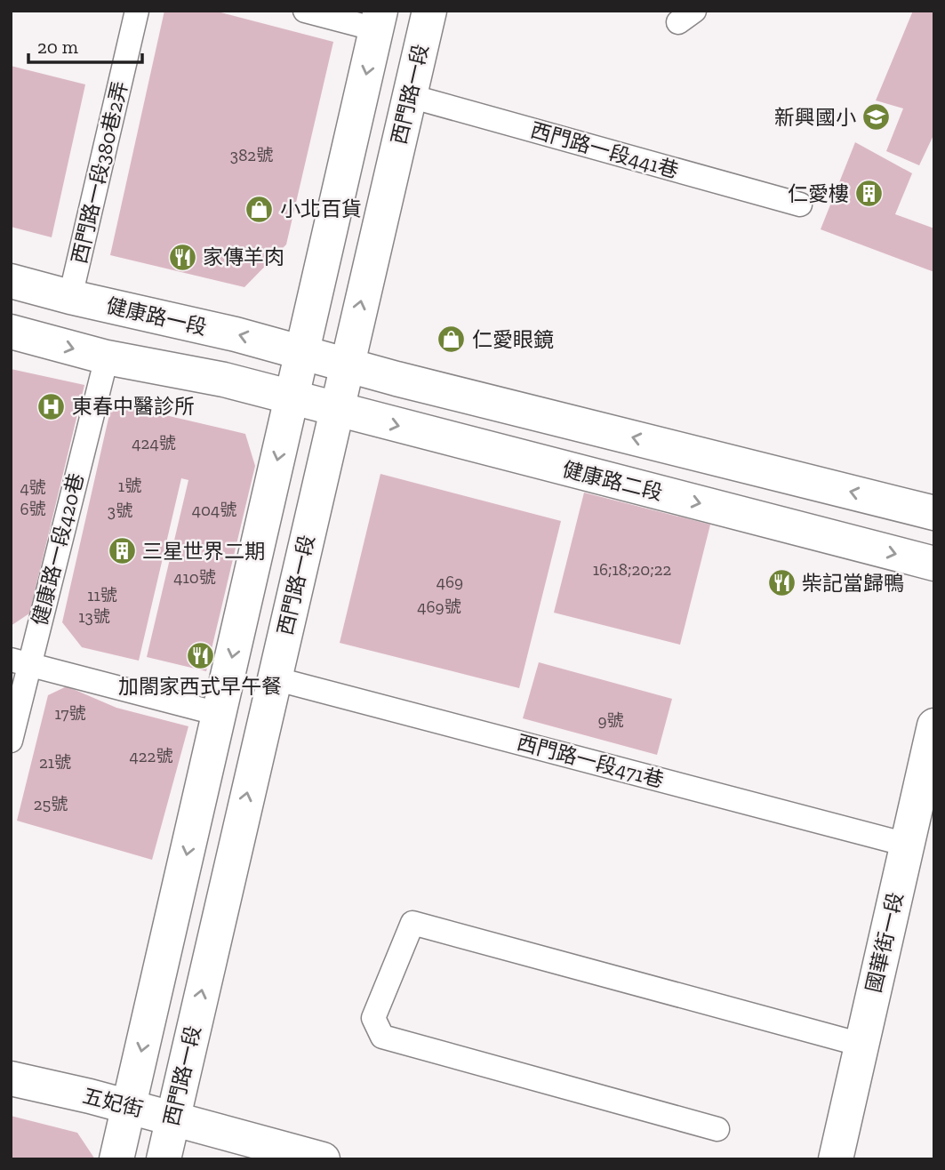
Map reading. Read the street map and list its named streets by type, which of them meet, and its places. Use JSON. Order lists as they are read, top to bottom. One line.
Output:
{"streets":{"street":["西門路一段","健康路一段","健康路二段","國華街一段","五妃街"],"lane":["西門路一段441巷","西門路一段380巷2弄","健康路一段420巷","西門路一段471巷"]},"crossings":[["西門路一段","西門路一段441巷"],["西門路一段","健康路二段"],["西門路一段","西門路一段471巷"],["西門路一段","五妃街"],["西門路一段380巷2弄","健康路一段"],["西門路一段471巷","國華街一段"]],"places":{"school or university":["新興國小"],"building":["仁愛樓","三星世界二期"],"shop":["小北百貨","仁愛眼鏡"],"restaurant":["家傳羊肉","柴記當歸鴨","加閤家西式早午餐"],"hospital":["東春中醫診所"]},"house_numbers":["382號","424號","1號","4號","6號","404號","3號","16;18;20;22","410號","469","11號","469號","13號","17號","9號","422號","21號","25號"],"scale_bar":"20 m"}
